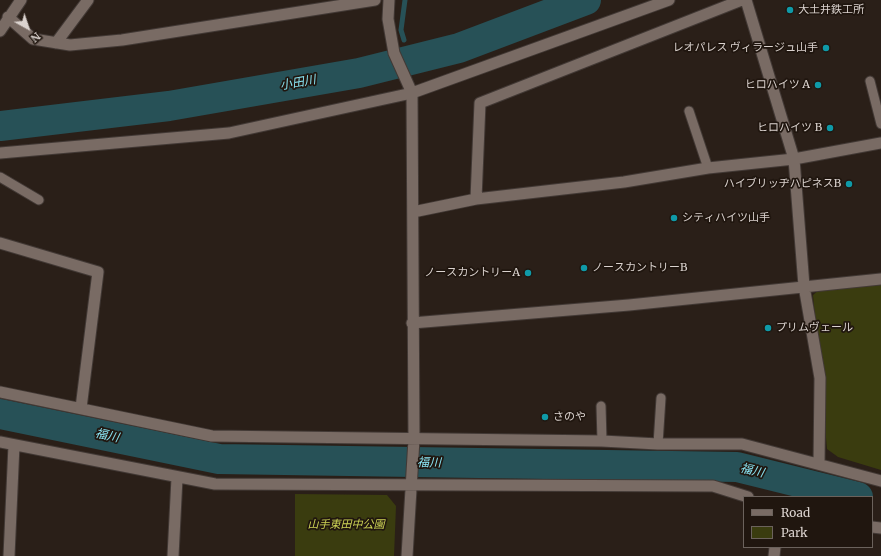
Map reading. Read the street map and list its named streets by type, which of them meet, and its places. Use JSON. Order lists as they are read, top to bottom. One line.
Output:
{"water":["小田川","福川"],"parks":["山手東田中公園"],"places":["大土井鉄工所","レオパレス ヴィラージュ山手","ヒロハイツ A","ヒロハイツ B","ハイブリッヂハピネスB","シティハイツ山手","ノースカントリーB","ノースカントリーA","プリムヴェール","さのや"],"legend":["Road","Park"],"north":"bottom right"}
